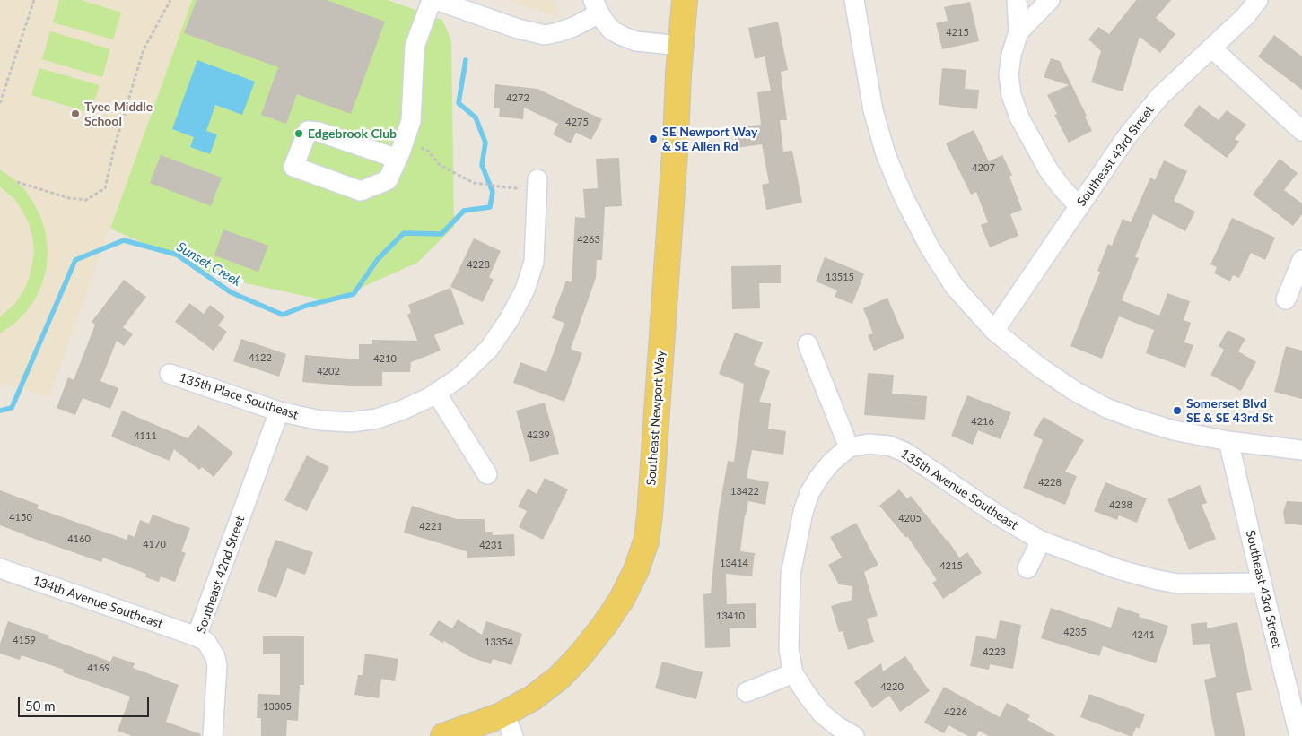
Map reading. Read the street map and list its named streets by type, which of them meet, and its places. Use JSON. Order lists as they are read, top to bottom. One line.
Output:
{"streets":{"main road":["Southeast Newport Way"],"street":["Southeast 43rd Street","135th Place Southeast","135th Avenue Southeast","Southeast 42nd Street","134th Avenue Southeast"]},"crossings":[["Southeast 43rd Street","135th Avenue Southeast"],["135th Place Southeast","Southeast 42nd Street"],["Southeast 42nd Street","134th Avenue Southeast"]],"water":["Sunset Creek"],"places":["Tyee Middle School","Edgebrook Club","SE Newport Way & SE Allen Rd","Somerset Blvd SE & SE 43rd St"],"house_numbers":["4215","4272","4275","4207","4263","4228","13515","4122","4210","4202","4216","4239","4111","4228","13422","4238","4150","4205","4221","4160","4170","4231","13414","4215","13410","4235","4241","4159","13354","4223","4169","4220","13305","4226"],"scale_bar":"50 m"}
